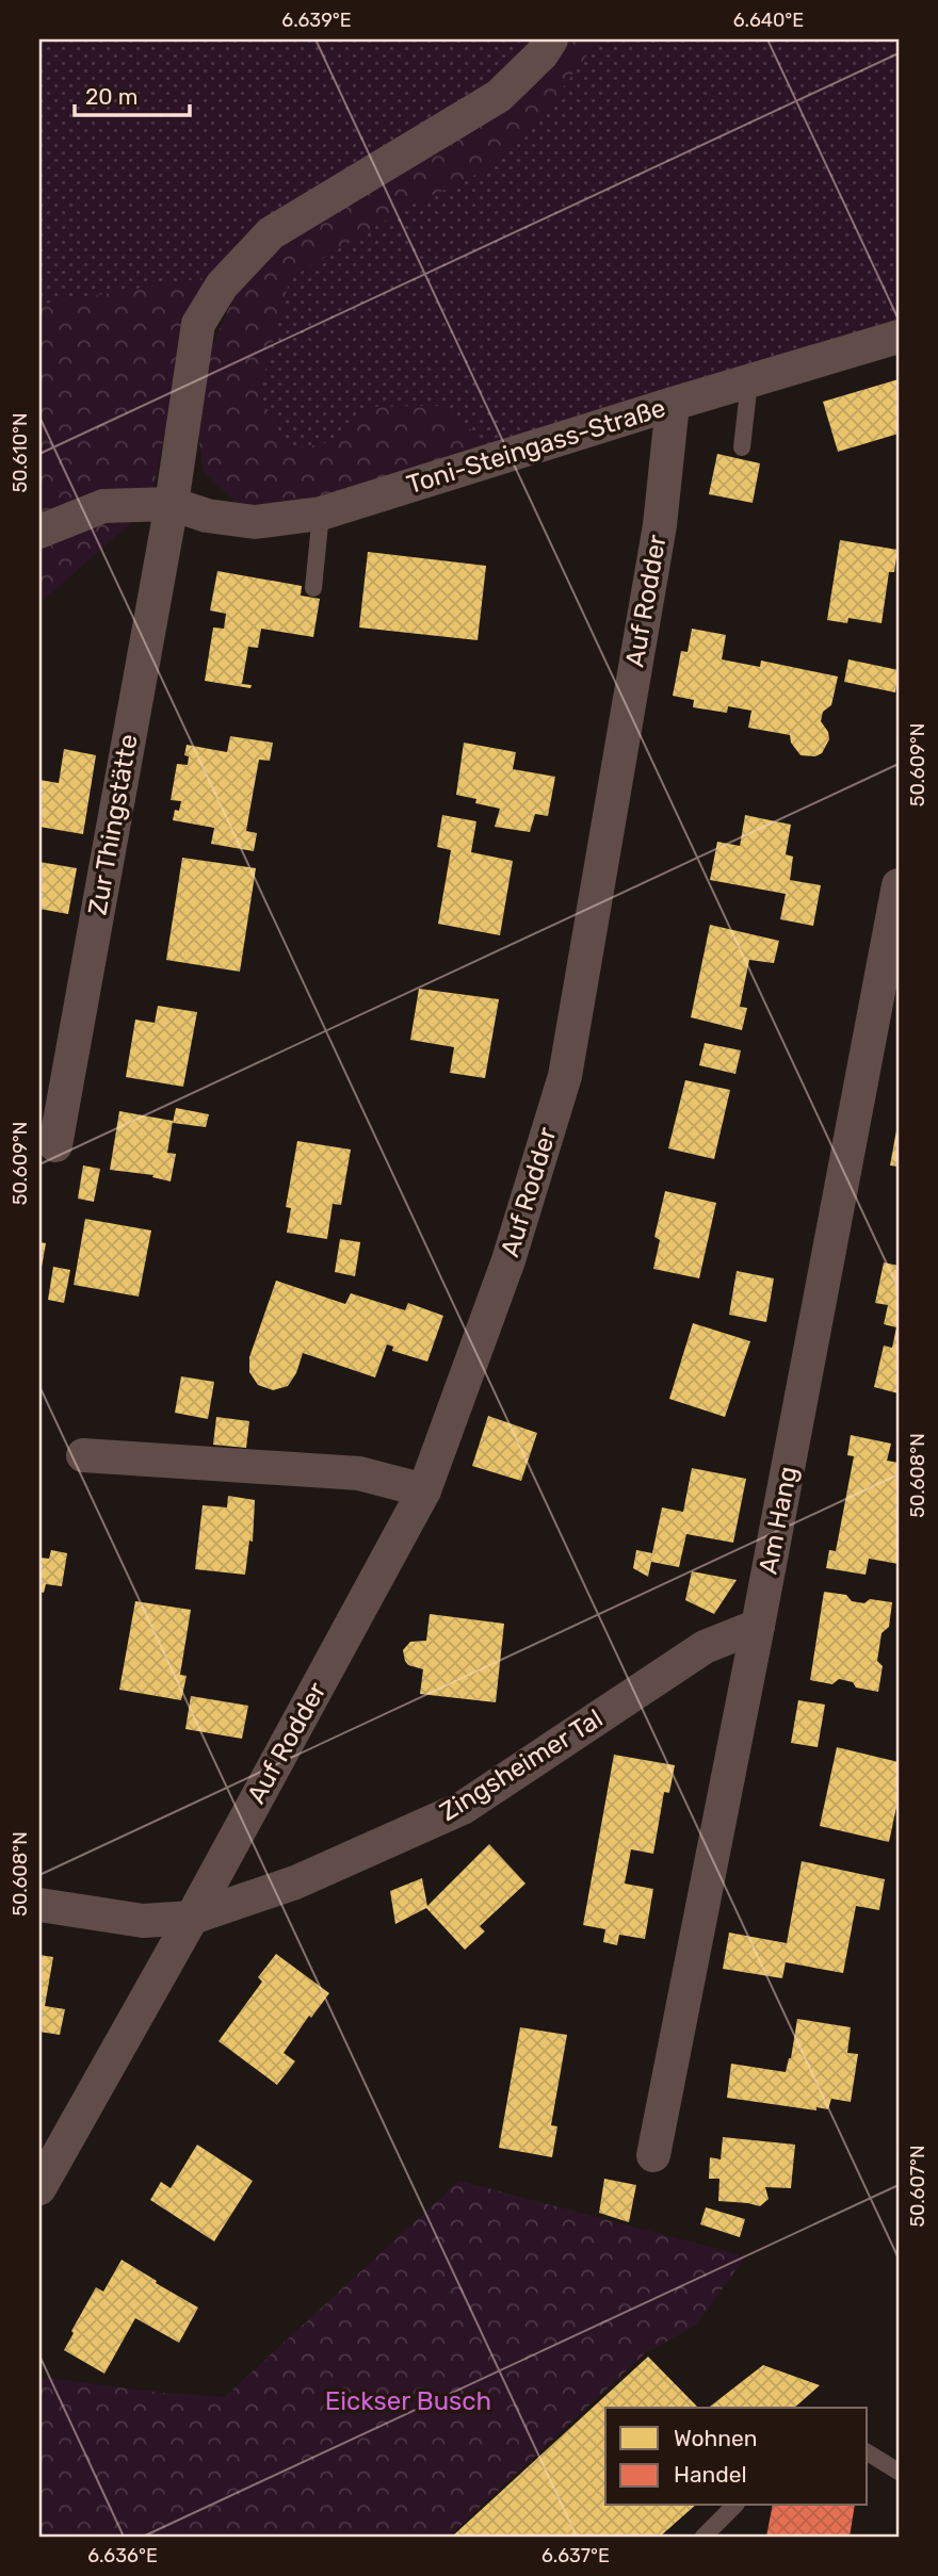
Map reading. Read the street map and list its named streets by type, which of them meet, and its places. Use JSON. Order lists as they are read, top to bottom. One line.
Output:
{"streets":{"street":["Toni-Steingass-Straße","Auf Rodder","Zur Thingstätte","Am Hang","Zingsheimer Tal"]},"crossings":[["Toni-Steingass-Straße","Auf Rodder"],["Toni-Steingass-Straße","Zur Thingstätte"],["Auf Rodder","Zingsheimer Tal"],["Am Hang","Zingsheimer Tal"]],"parks":["Eickser Busch"],"legend":["Wohnen","Handel"],"scale_bar":"20 m","coordinates":["6.639°E","6.640°E","50.610°N","50.609°N","50.608°N","50.607°N","6.636°E","6.637°E"]}
